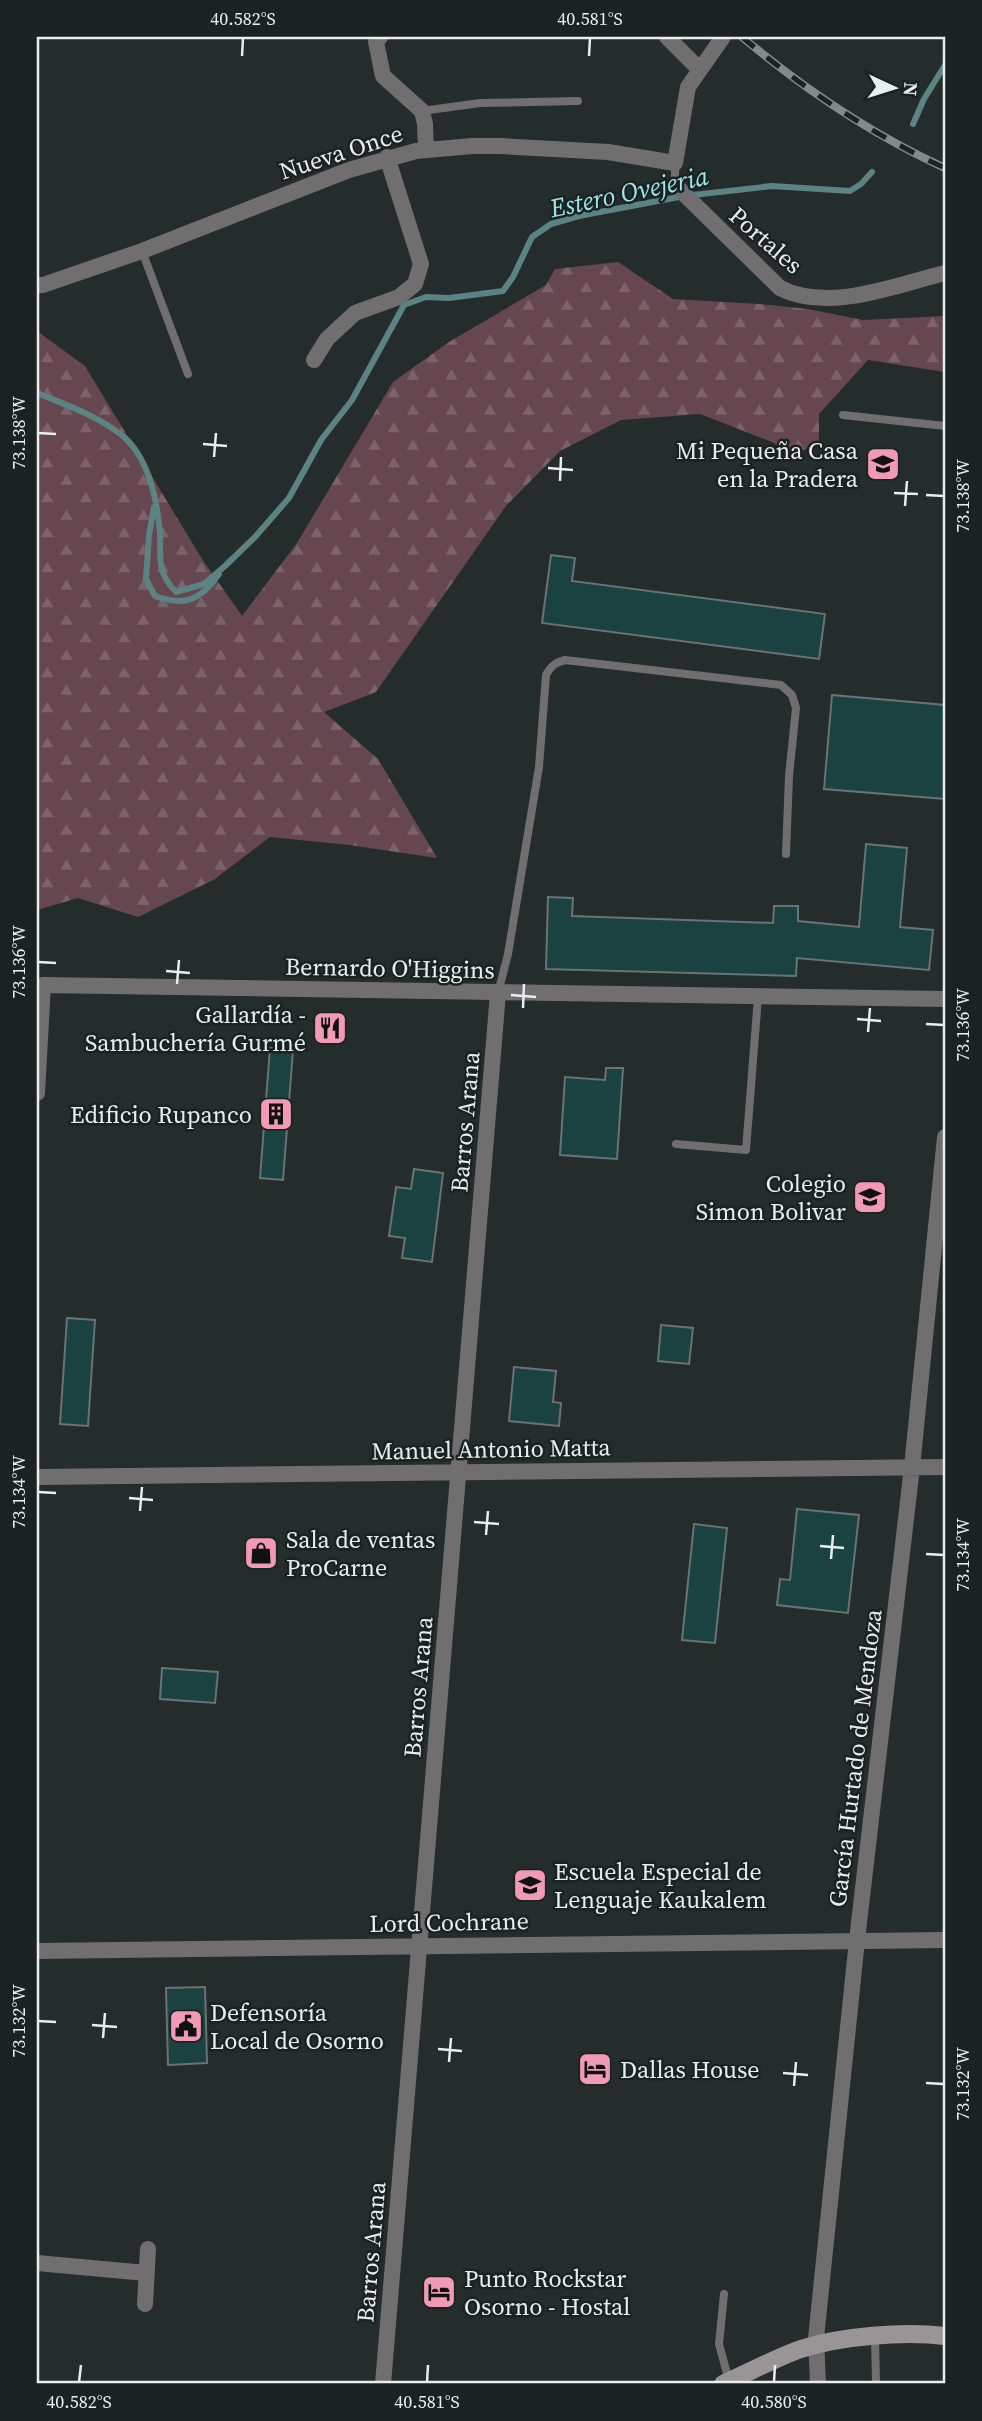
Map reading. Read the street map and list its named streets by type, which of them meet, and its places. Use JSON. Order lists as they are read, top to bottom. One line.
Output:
{"streets":{"street":["Nueva Once","Portales","Bernardo O'Higgins","Barros Arana","Manuel Antonio Matta","García Hurtado de Mendoza","Lord Cochrane"]},"crossings":[["Nueva Once","Portales"],["Bernardo O'Higgins","Barros Arana"],["Barros Arana","Manuel Antonio Matta"],["Barros Arana","Lord Cochrane"],["Manuel Antonio Matta","García Hurtado de Mendoza"],["García Hurtado de Mendoza","Lord Cochrane"]],"water":["Estero Ovejeria"],"places":{"school or university":["Mi Pequeña Casa en la Pradera","Colegio Simon Bolivar","Escuela Especial de Lenguaje Kaukalem"],"restaurant":["Gallardía - Sambuchería Gurmé"],"building":["Edificio Rupanco"],"shop":["Sala de ventas ProCarne"],"public building":["Defensoría Local de Osorno"],"hotel":["Dallas House","Punto Rockstar Osorno - Hostal"]},"north":"right","coordinates":["40.582°S","40.581°S","73.138°W","73.136°W","73.134°W","73.132°W","40.580°S"]}
